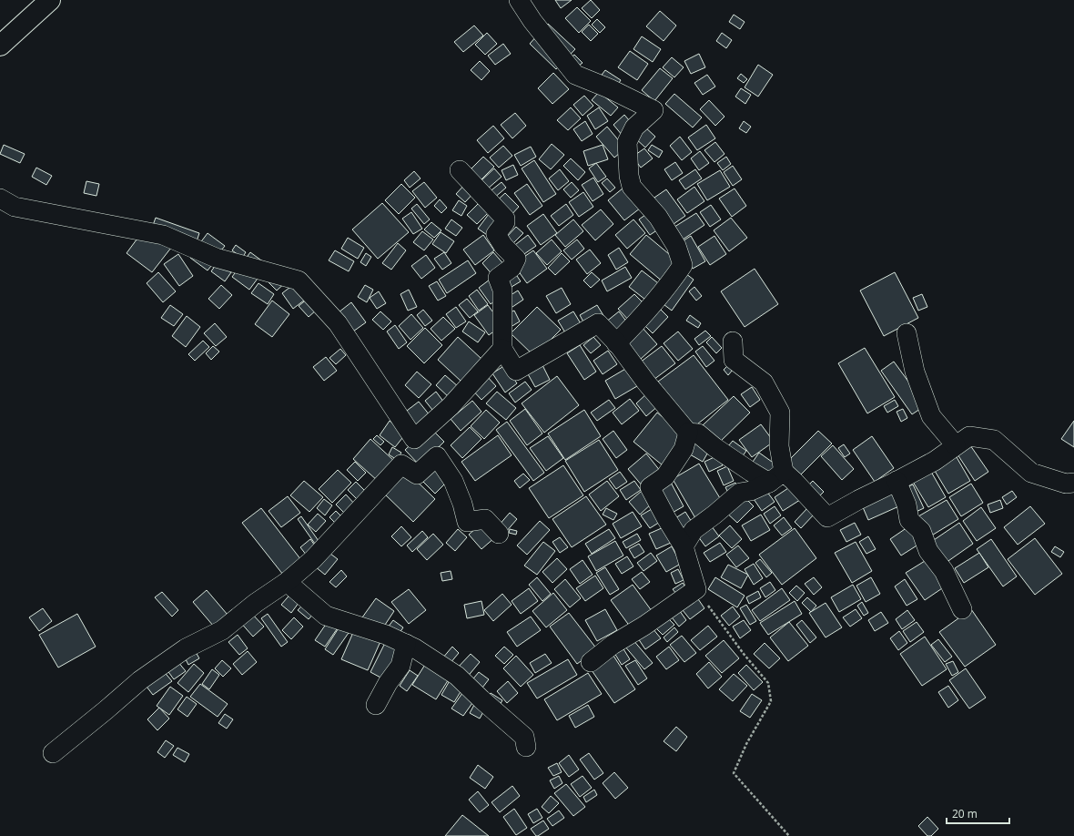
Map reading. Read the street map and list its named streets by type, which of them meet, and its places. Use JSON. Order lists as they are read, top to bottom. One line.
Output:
{"scale_bar":"20 m"}
